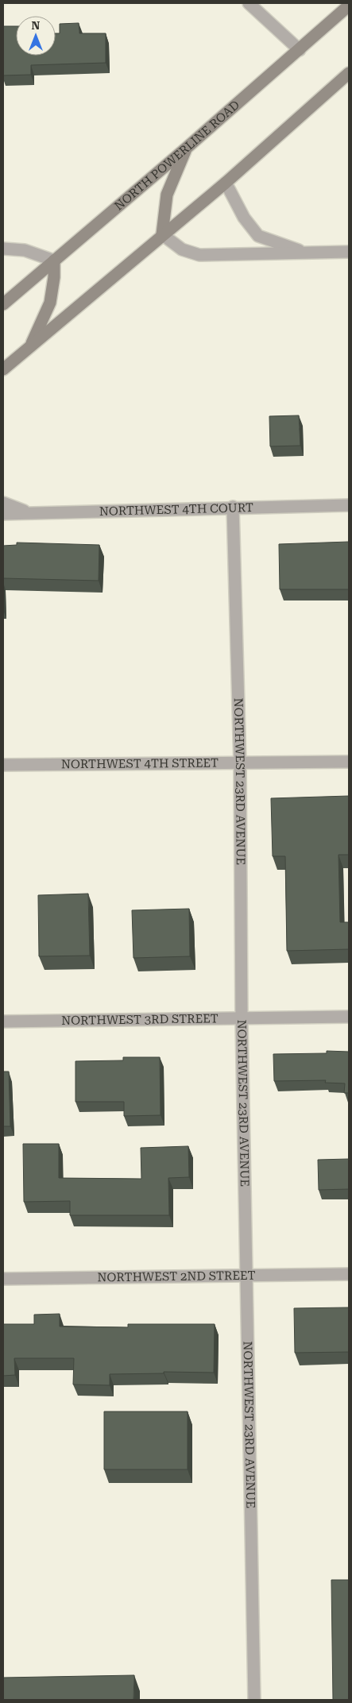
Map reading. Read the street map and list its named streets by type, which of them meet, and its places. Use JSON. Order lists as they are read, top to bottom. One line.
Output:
{"streets":{"main road":["NORTH POWERLINE ROAD"],"street":["NORTHWEST 4TH COURT","NORTHWEST 4TH STREET","NORTHWEST 23RD AVENUE","NORTHWEST 3RD STREET","NORTHWEST 2ND STREET"]},"crossings":[["NORTHWEST 4TH COURT","NORTHWEST 23RD AVENUE"],["NORTHWEST 4TH STREET","NORTHWEST 23RD AVENUE"],["NORTHWEST 23RD AVENUE","NORTHWEST 3RD STREET"],["NORTHWEST 23RD AVENUE","NORTHWEST 2ND STREET"]],"north":"top"}
